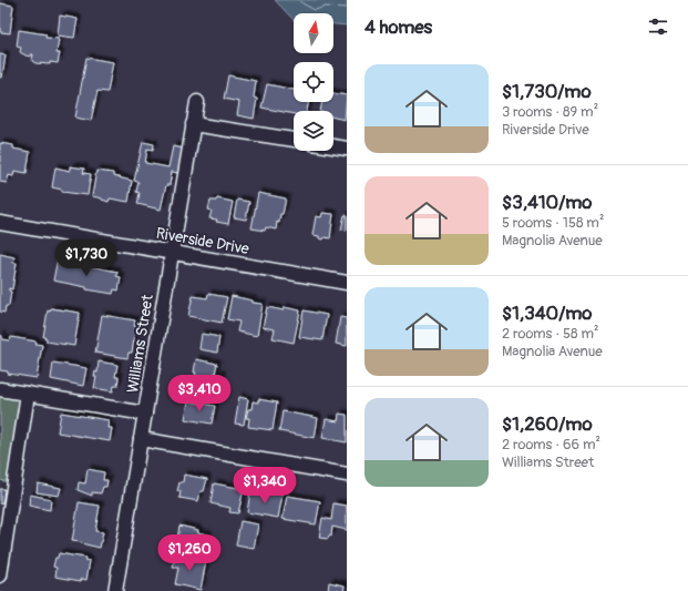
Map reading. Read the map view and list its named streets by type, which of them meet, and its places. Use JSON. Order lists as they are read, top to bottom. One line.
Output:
{"streets":{"street":["Riverside Drive","Williams Street"]},"crossings":[["Riverside Drive","Williams Street"]],"north":"top","page":{"heading":"4 homes","list":[{"name":"$1,730/mo","note":"3 rooms · 89 m² · Riverside Drive"},{"name":"$3,410/mo","note":"5 rooms · 158 m² · Magnolia Avenue"},{"name":"$1,340/mo","note":"2 rooms · 58 m² · Magnolia Avenue"},{"name":"$1,260/mo","note":"2 rooms · 66 m² · Williams Street"}],"price":["$1,730","$3,410","$1,340","$1,260"]}}
